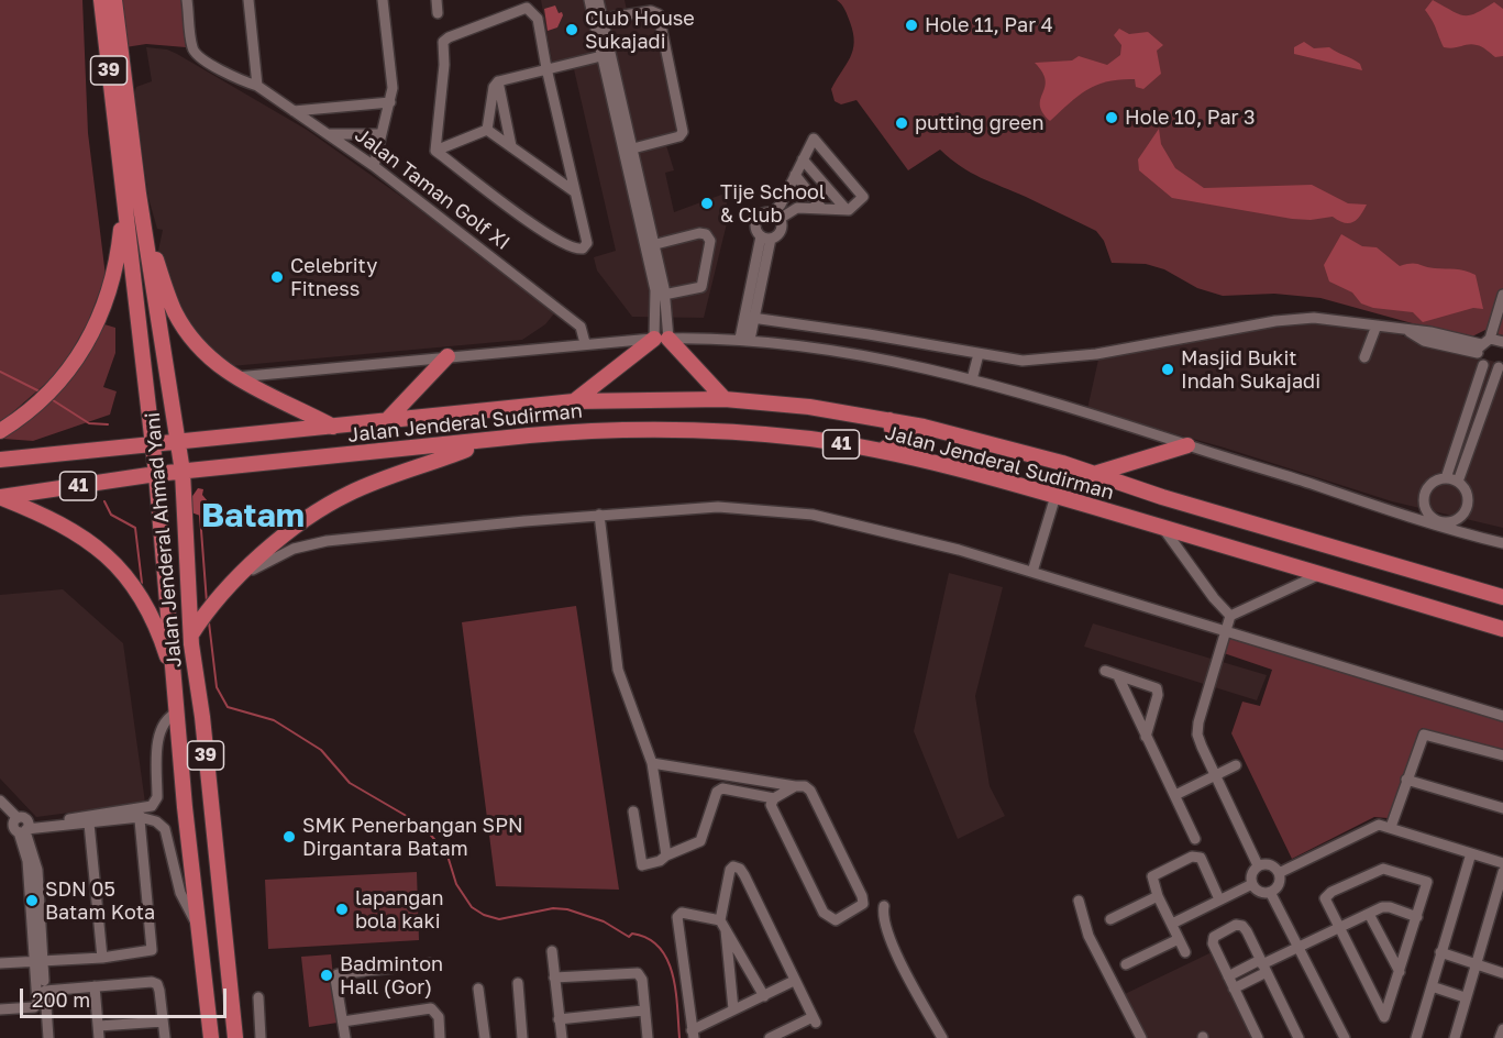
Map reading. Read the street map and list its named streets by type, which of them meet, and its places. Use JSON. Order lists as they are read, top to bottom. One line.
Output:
{"streets":{"highway":["39","Jalan Jenderal Sudirman","41","Jalan Jenderal Ahmad Yani"],"street":["Jalan Taman Golf XI"]},"crossings":[["Jalan Jenderal Sudirman","Jalan Jenderal Ahmad Yani"]],"districts":["Batam"],"places":["Hole 11, Par 4","Club House Sukajadi","Hole 10, Par 3","putting green","Tije School & Club","Celebrity Fitness","Masjid Bukit Indah Sukajadi","SMK Penerbangan SPN Dirgantara Batam","SDN 05 Batam Kota","lapangan bola kaki","Badminton Hall (Gor)"],"scale_bar":"200 m"}
